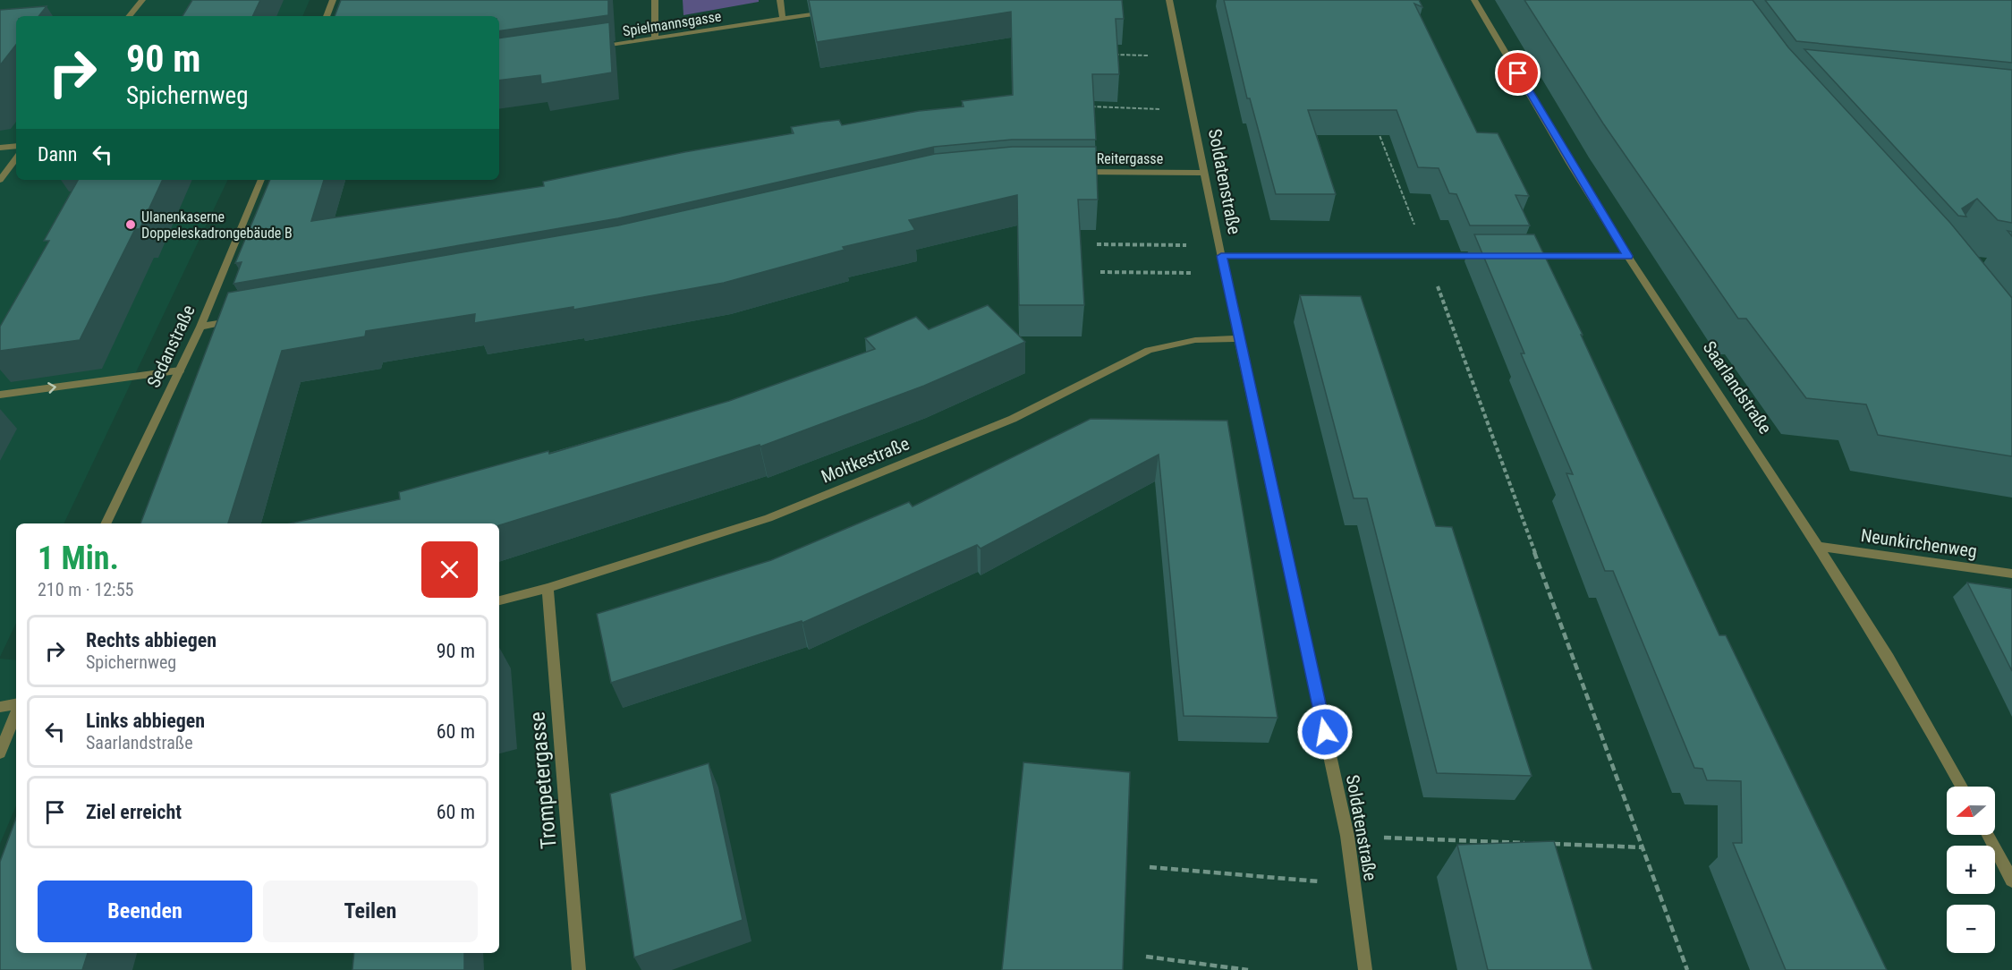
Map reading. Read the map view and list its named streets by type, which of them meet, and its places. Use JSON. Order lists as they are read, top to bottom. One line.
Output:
{"streets":{"street":["Spielmannsgasse","Reitergasse","Soldatenstraße","Sedanstraße","Saarlandstraße","Moltkestraße","Neunkirchenweg","Trompetergasse"]},"crossings":[["Reitergasse","Soldatenstraße"],["Soldatenstraße","Moltkestraße"],["Saarlandstraße","Neunkirchenweg"],["Moltkestraße","Trompetergasse"]],"places":["Ulanenkaserne Doppeleskadrongebäude B"],"north":"left","page":{"turn":["90 m","Spichernweg"],"then":"Dann","heading":["1 Min.","210 m · 12:55"],"list":[{"name":"Rechts abbiegen","note":"Spichernweg","value":"90 m"},{"name":"Links abbiegen","note":"Saarlandstraße","value":"60 m"},{"name":"Ziel erreicht","value":"60 m"}],"map_buttons":["+","−"],"buttons":["Beenden","Teilen"]}}
